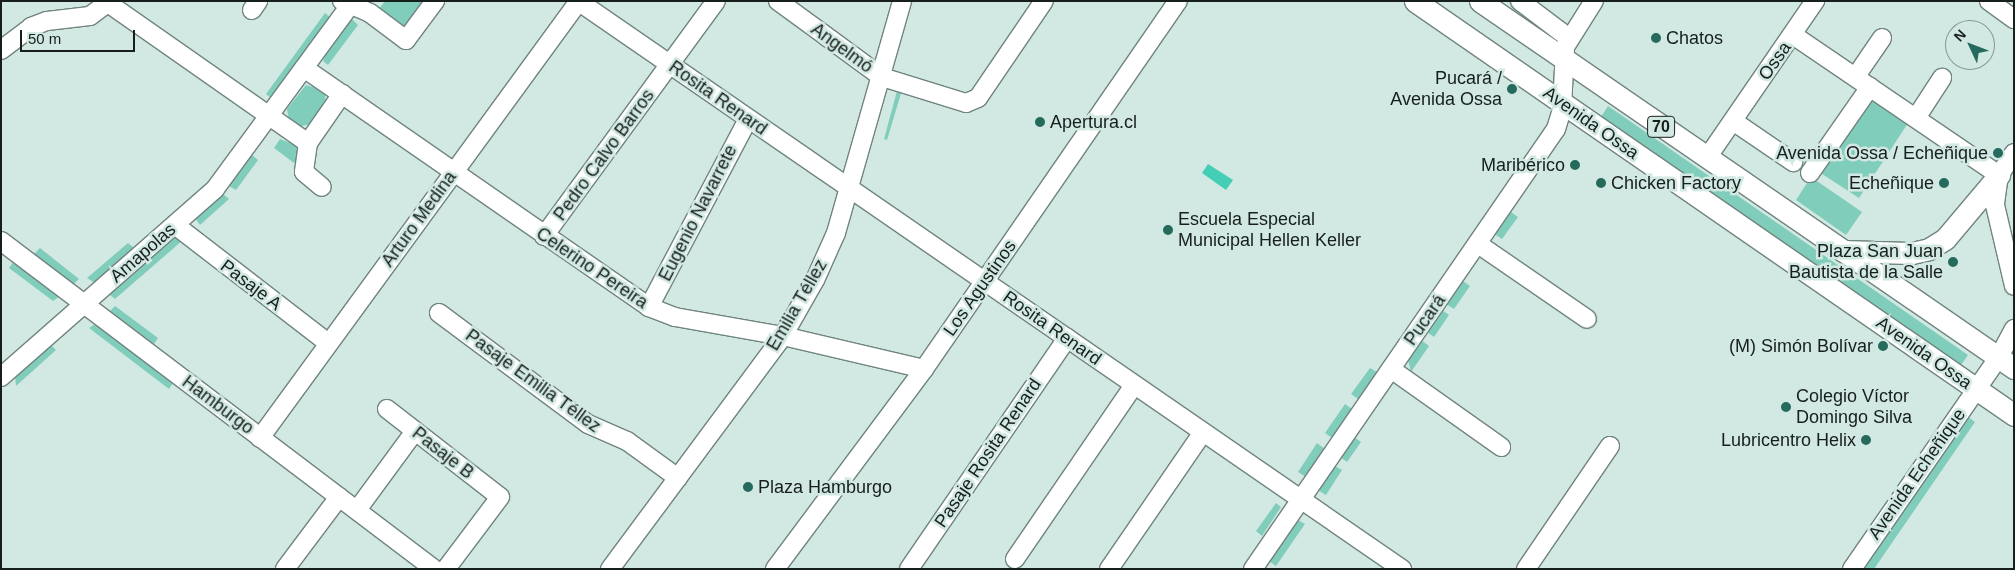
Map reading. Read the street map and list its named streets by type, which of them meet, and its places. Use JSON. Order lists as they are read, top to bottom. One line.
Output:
{"streets":{"main road":["Avenida Ossa","70"],"street":["Angelmó","Ossa","Rosita Renard","Pedro Calvo Barros","Eugenio Navarrete","Arturo Medina","Amapolas","Celerino Pereira","Pasaje A","Los Agustinos","Emilia Téllez","Pucará","Pasaje Emilia Téllez","Hamburgo","Pasaje B","Pasaje Rosita Renard","Avenida Echeñique"]},"crossings":[["Angelmó","Emilia Téllez"],["Ossa","Avenida Ossa"],["Rosita Renard","Pedro Calvo Barros"],["Rosita Renard","Eugenio Navarrete"],["Rosita Renard","Arturo Medina"],["Rosita Renard","Los Agustinos"],["Rosita Renard","Emilia Téllez"],["Rosita Renard","Pucará"],["Rosita Renard","Pasaje Rosita Renard"],["Avenida Ossa","Pucará"],["Avenida Ossa","Avenida Echeñique"],["Pedro Calvo Barros","Celerino Pereira"],["Eugenio Navarrete","Celerino Pereira"],["Arturo Medina","Celerino Pereira"],["Arturo Medina","Pasaje A"],["Arturo Medina","Hamburgo"],["Amapolas","Celerino Pereira"],["Amapolas","Pasaje A"],["Amapolas","Hamburgo"],["Celerino Pereira","Los Agustinos"],["Celerino Pereira","Emilia Téllez"],["Emilia Téllez","Pasaje Emilia Téllez"]],"places":["Chatos","Pucará / Avenida Ossa","Apertura.cl","Avenida Ossa / Echeñique","Maribérico","Chicken Factory","Echeñique","Escuela Especial Municipal Hellen Keller","Plaza San Juan Bautista de la Salle","(M) Simón Bolívar","Colegio Víctor Domingo Silva","Lubricentro Helix","Plaza Hamburgo"],"scale_bar":"50 m","north":"top left"}
